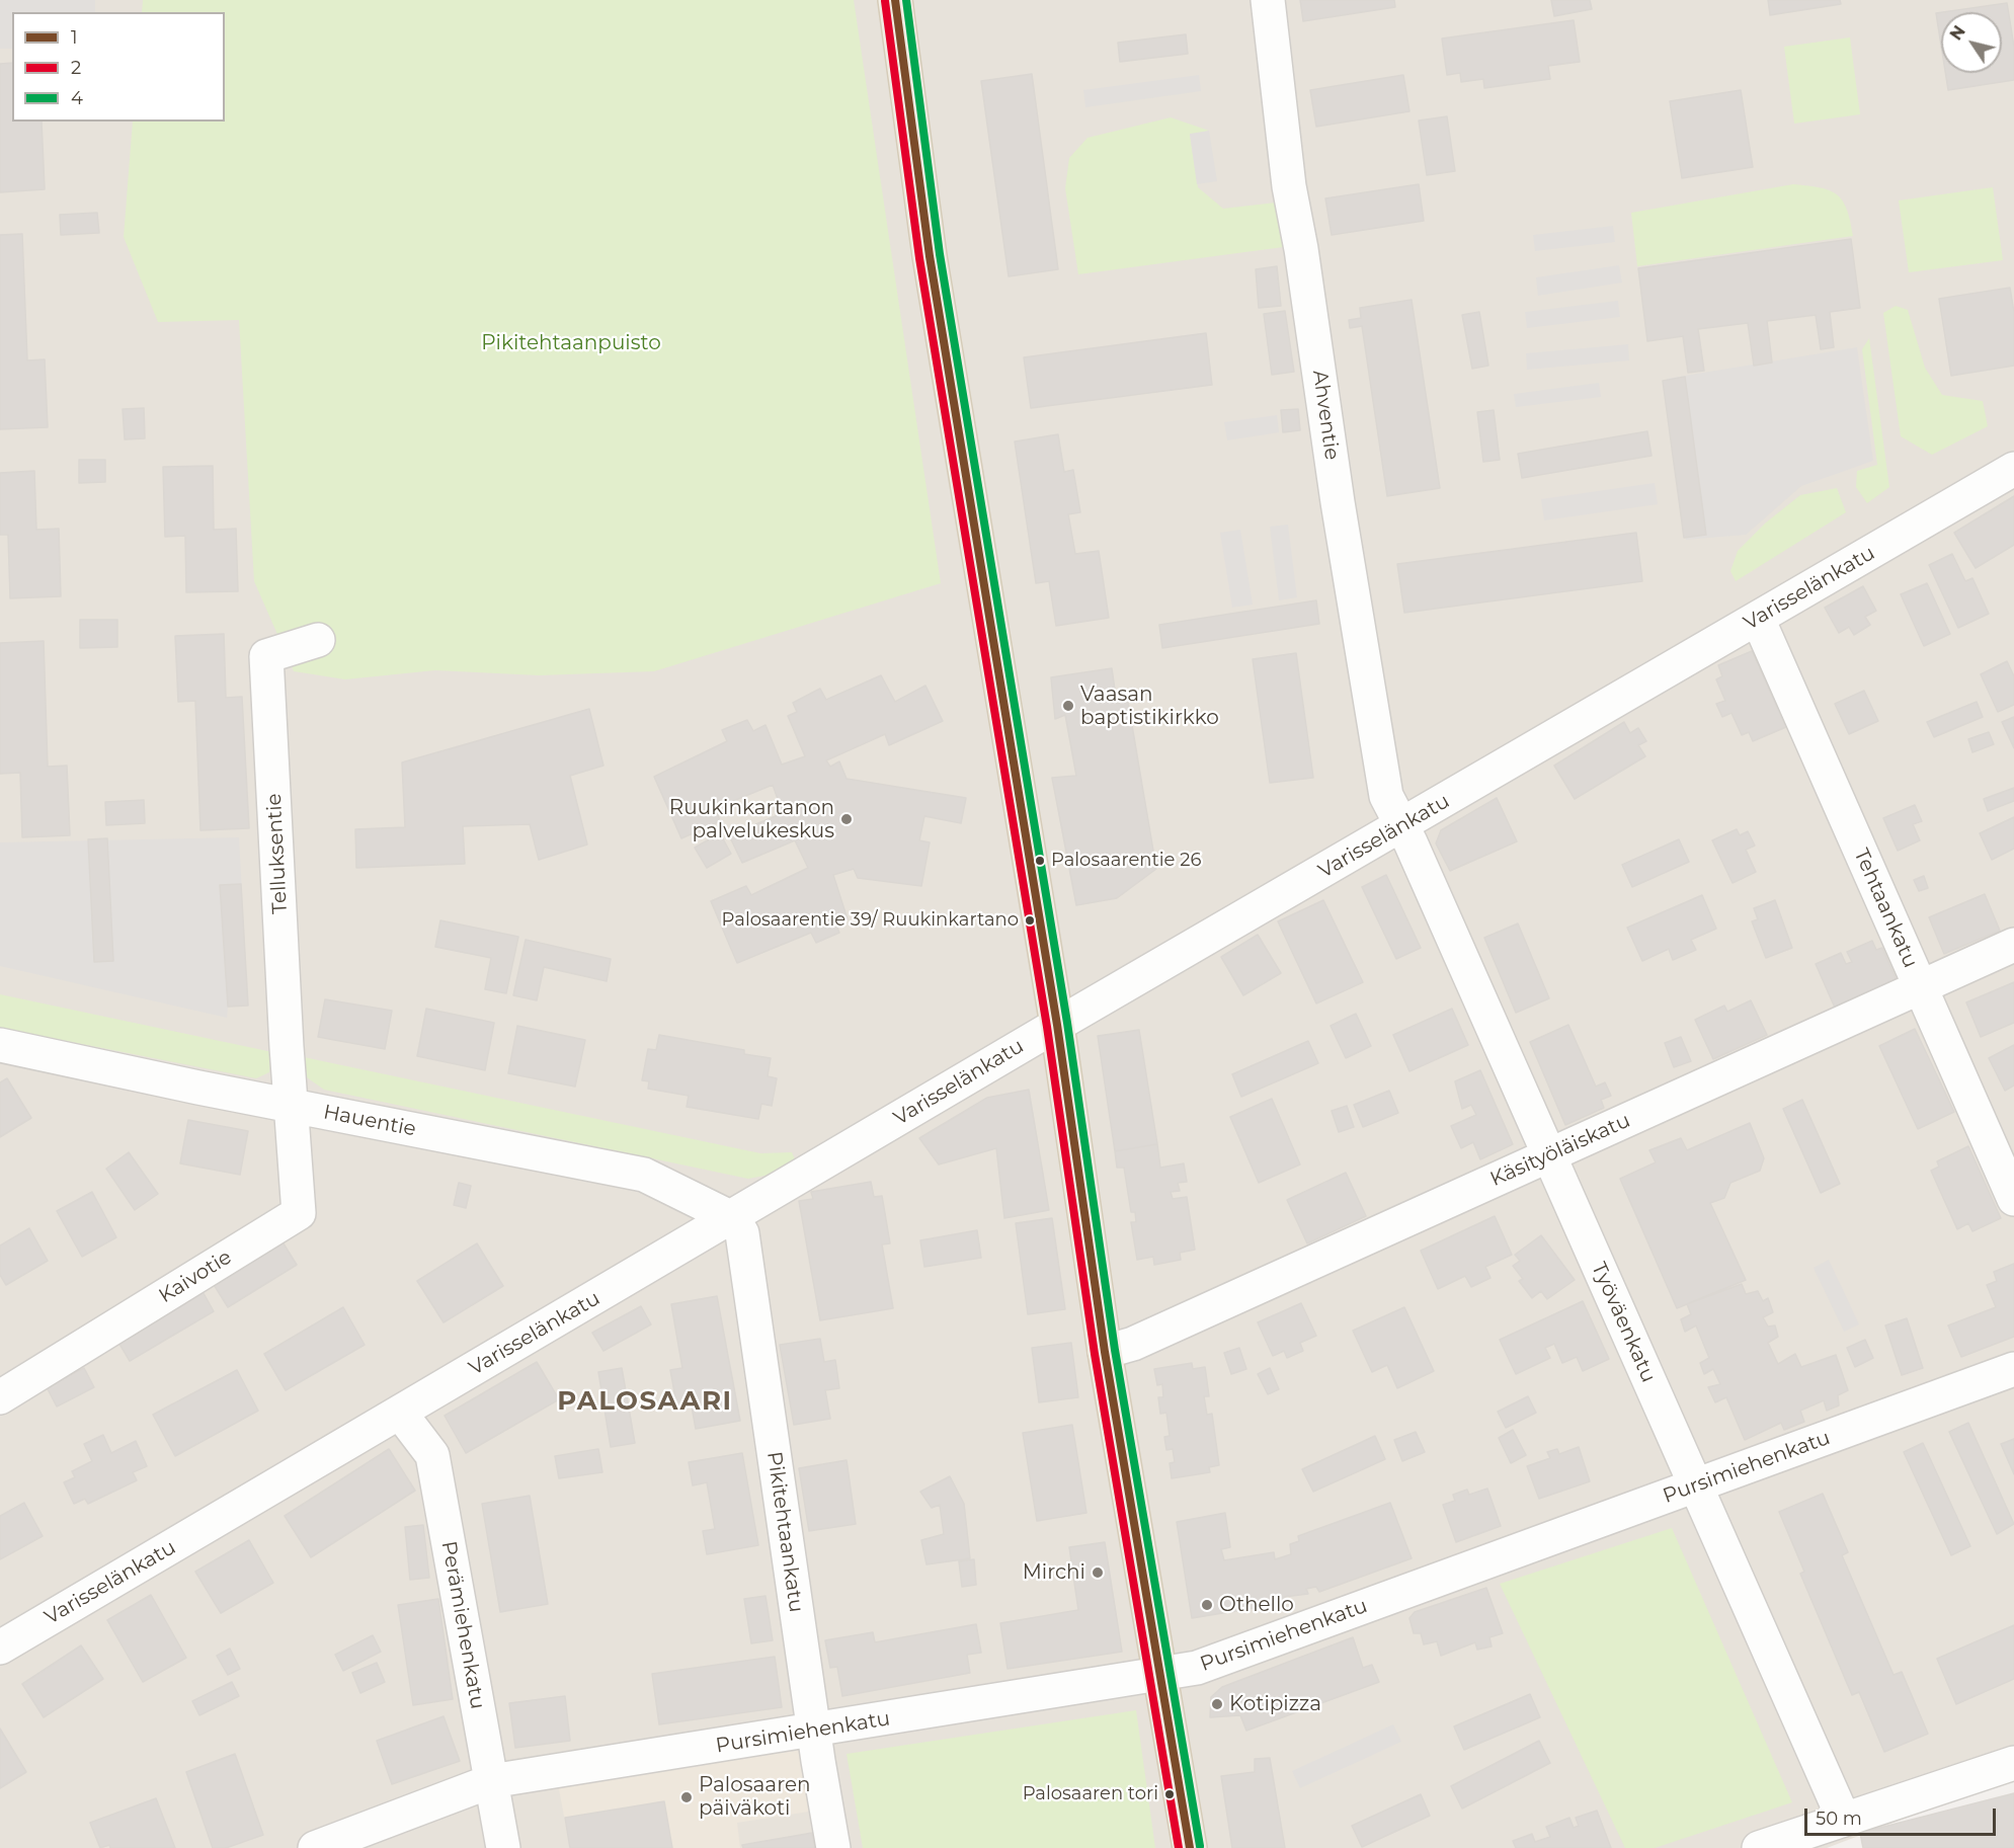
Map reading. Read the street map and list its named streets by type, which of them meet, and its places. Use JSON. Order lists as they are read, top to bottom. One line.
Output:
{"streets":{"street":["Ahventie","Varisselänkatu","Telluksentie","Tehtaankatu","Hauentie","Käsityöläiskatu","Kaivotie","Työväenkatu","Pursimiehenkatu","Pikitehtaankatu","Perämiehenkatu"]},"crossings":[["Ahventie","Varisselänkatu"],["Ahventie","Työväenkatu"],["Varisselänkatu","Tehtaankatu"],["Varisselänkatu","Hauentie"],["Varisselänkatu","Työväenkatu"],["Varisselänkatu","Pikitehtaankatu"],["Varisselänkatu","Perämiehenkatu"],["Telluksentie","Hauentie"],["Telluksentie","Kaivotie"],["Tehtaankatu","Käsityöläiskatu"],["Hauentie","Kaivotie"],["Hauentie","Pikitehtaankatu"],["Käsityöläiskatu","Työväenkatu"],["Työväenkatu","Pursimiehenkatu"],["Pursimiehenkatu","Pikitehtaankatu"],["Pursimiehenkatu","Perämiehenkatu"]],"districts":["PALOSAARI"],"parks":["Pikitehtaanpuisto"],"places":["Vaasan baptistikirkko","Ruukinkartanon palvelukeskus","Palosaarentie 26","Palosaarentie 39/ Ruukinkartano","Mirchi","Othello","Kotipizza","Palosaaren tori","Palosaaren päiväkoti"],"lines":["transit line 1","transit line 4","transit line 2"],"legend":["1","2","4"],"scale_bar":"50 m","north":"top left"}
